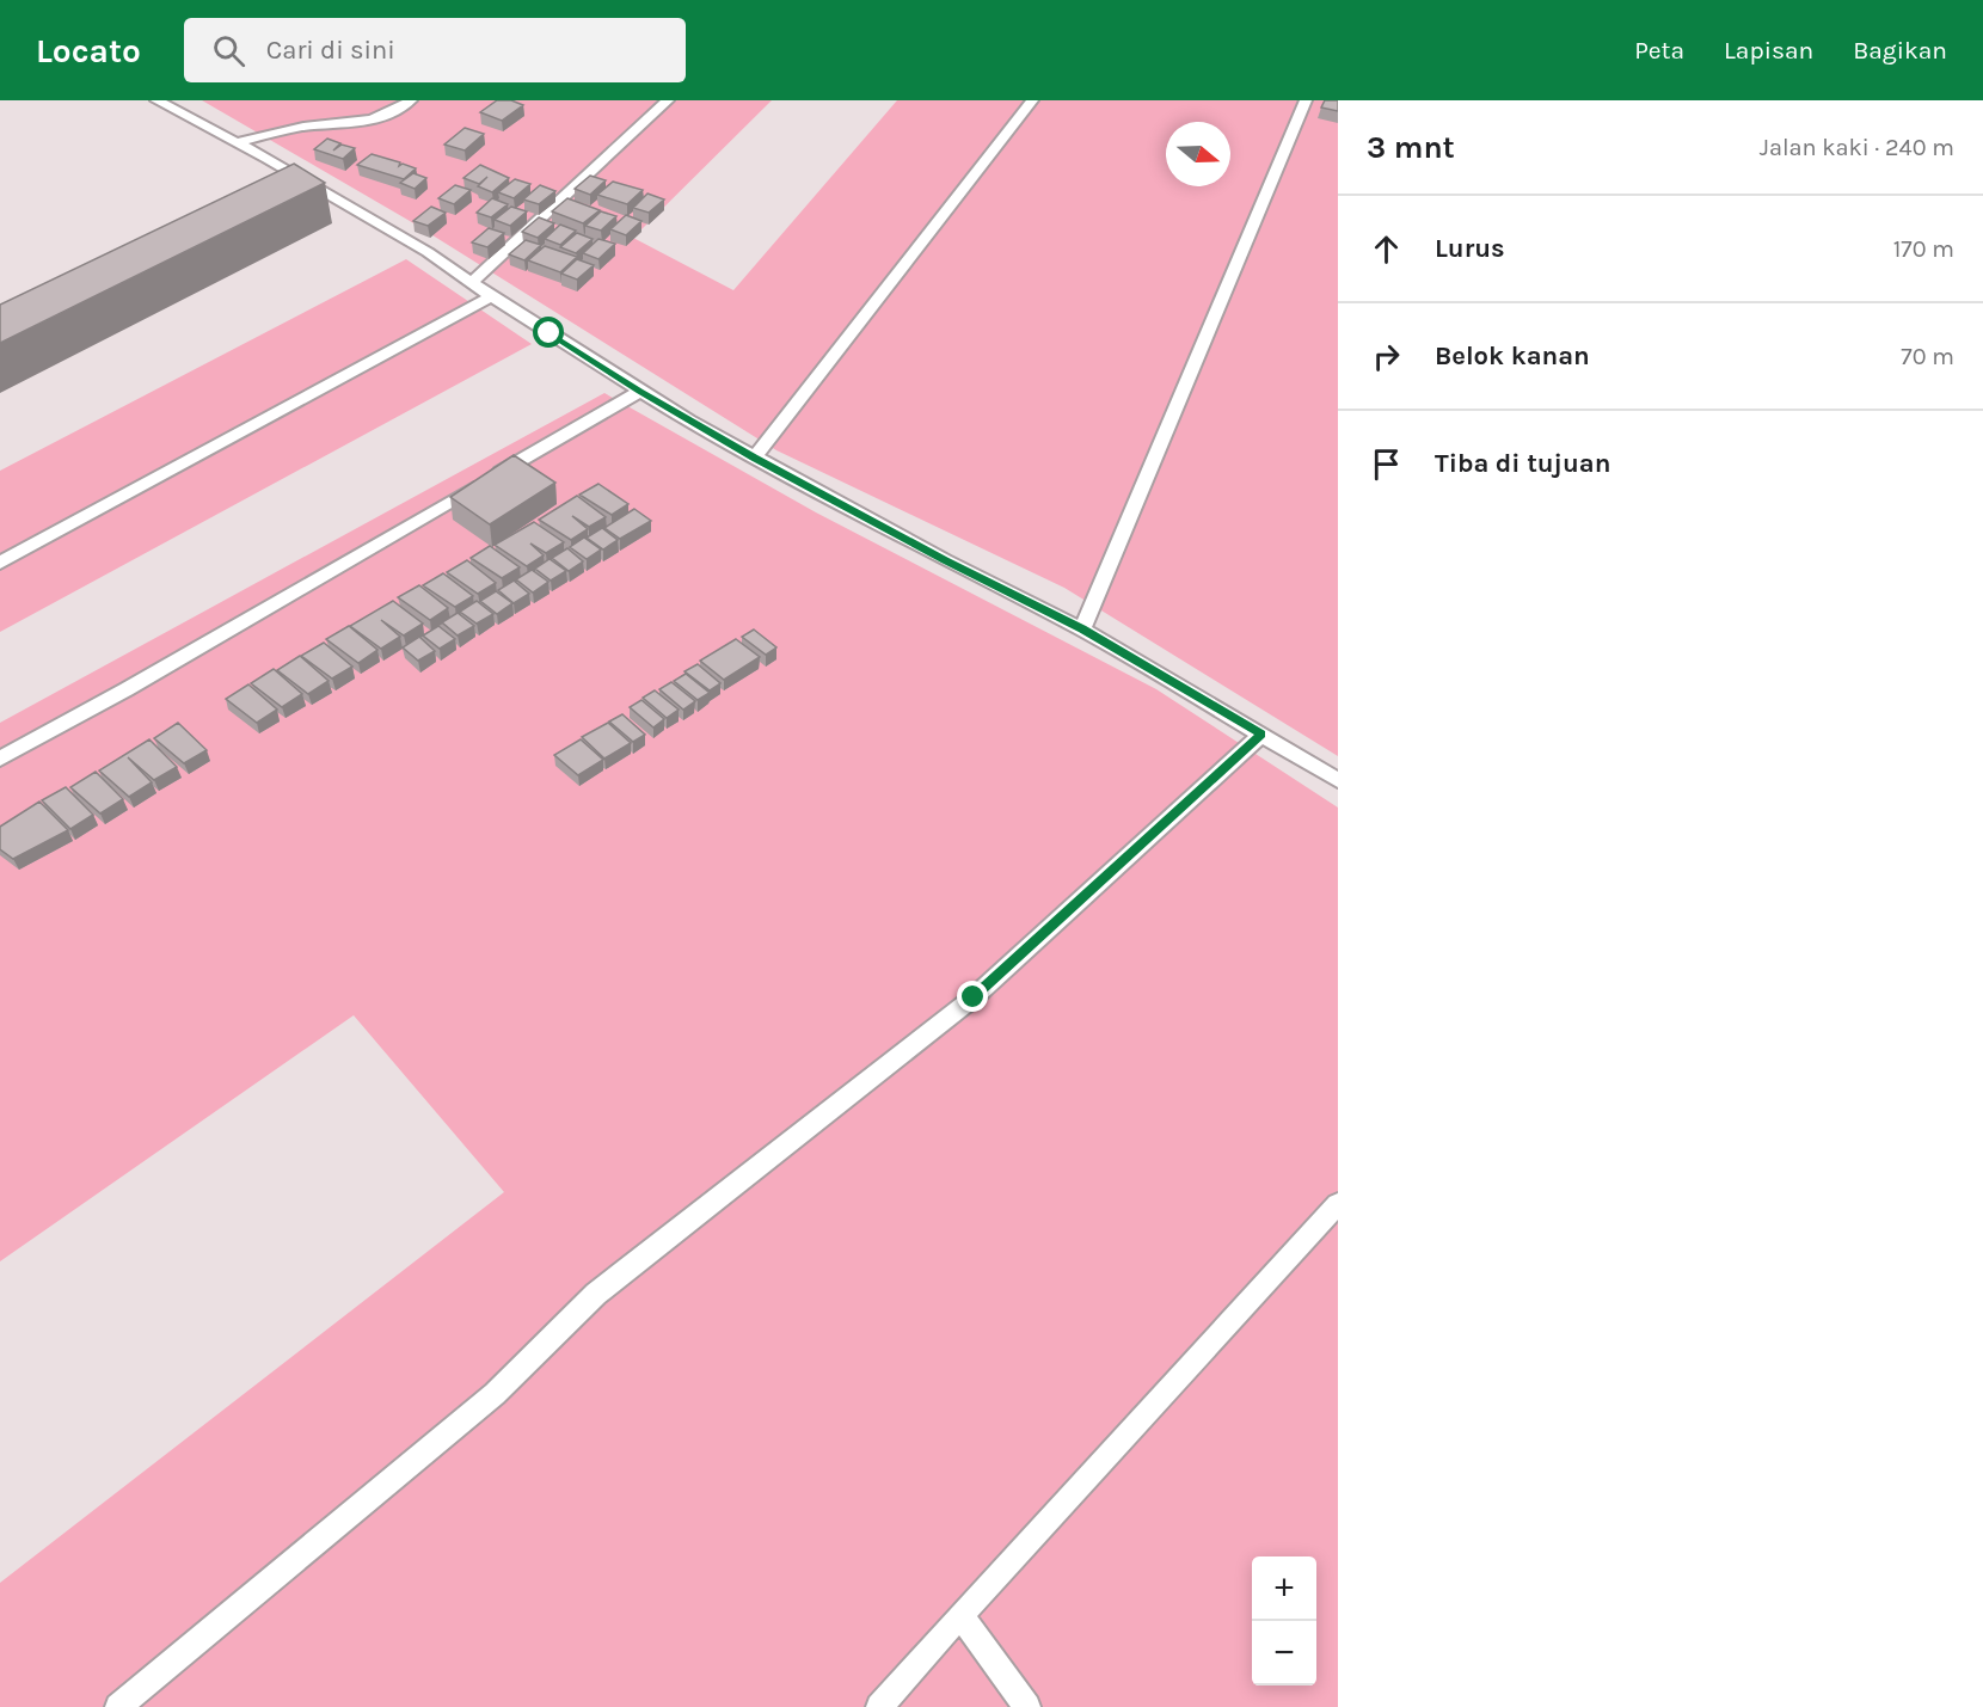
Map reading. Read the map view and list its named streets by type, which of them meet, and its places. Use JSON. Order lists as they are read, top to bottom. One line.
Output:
{"north":"right","page":{"header":"Locato","search":"Cari di sini","nav":["Peta","Lapisan","Bagikan"],"heading":["3 mnt","Jalan kaki · 240 m"],"list":[["Lurus","170 m"],["Belok kanan","70 m"],"Tiba di tujuan"],"map_buttons":["+","−"]}}
